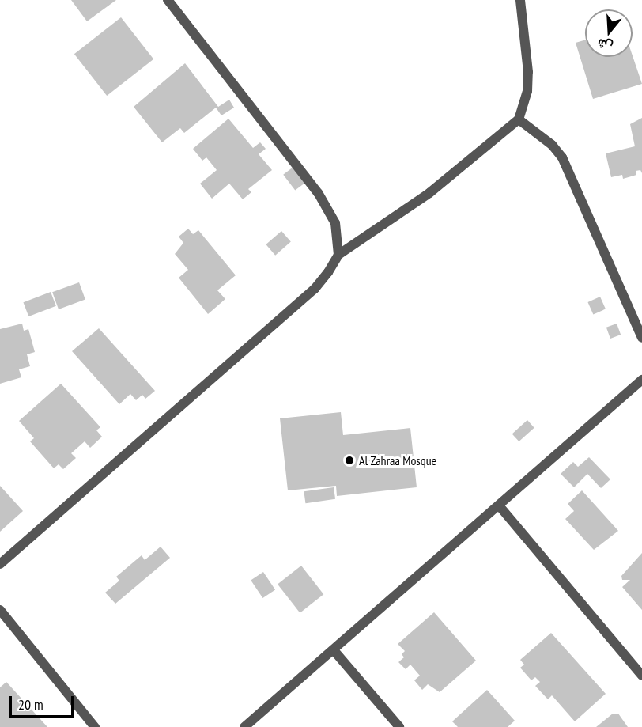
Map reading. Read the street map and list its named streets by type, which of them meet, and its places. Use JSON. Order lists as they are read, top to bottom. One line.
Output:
{"places":["Al Zahraa Mosque"],"scale_bar":"20 m","north":"bottom"}
